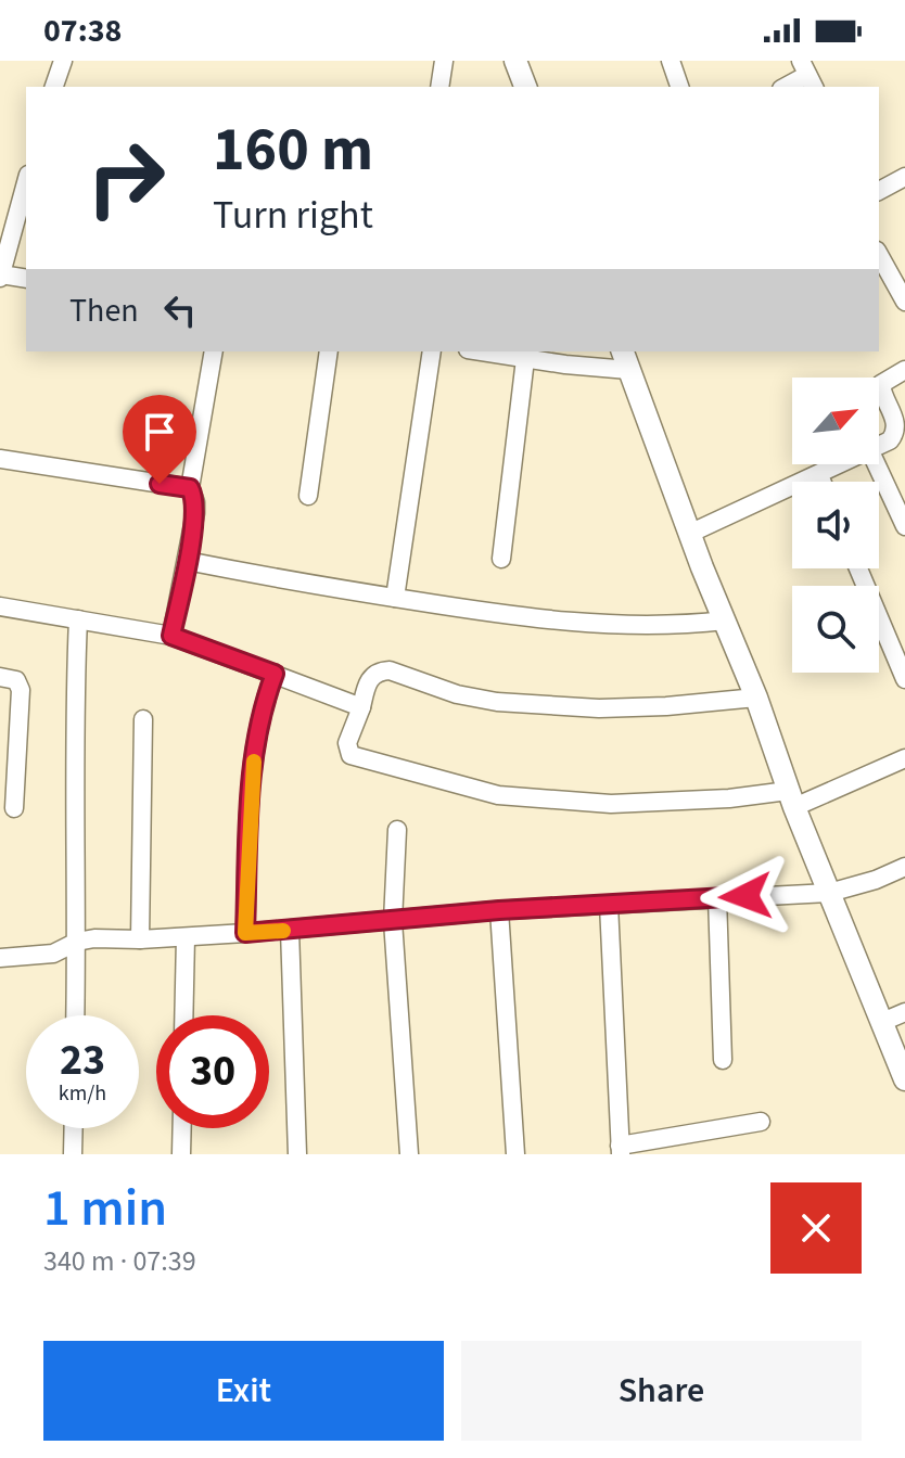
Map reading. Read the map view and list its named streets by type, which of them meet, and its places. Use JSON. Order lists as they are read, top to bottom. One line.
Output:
{"north":"top right","page":{"status":"07:38","turn":["160 m","Turn right"],"then":"Then","speed":"23 km/h","limit":"30","heading":["1 min","340 m · 07:39"],"buttons":["Exit","Share"]}}
